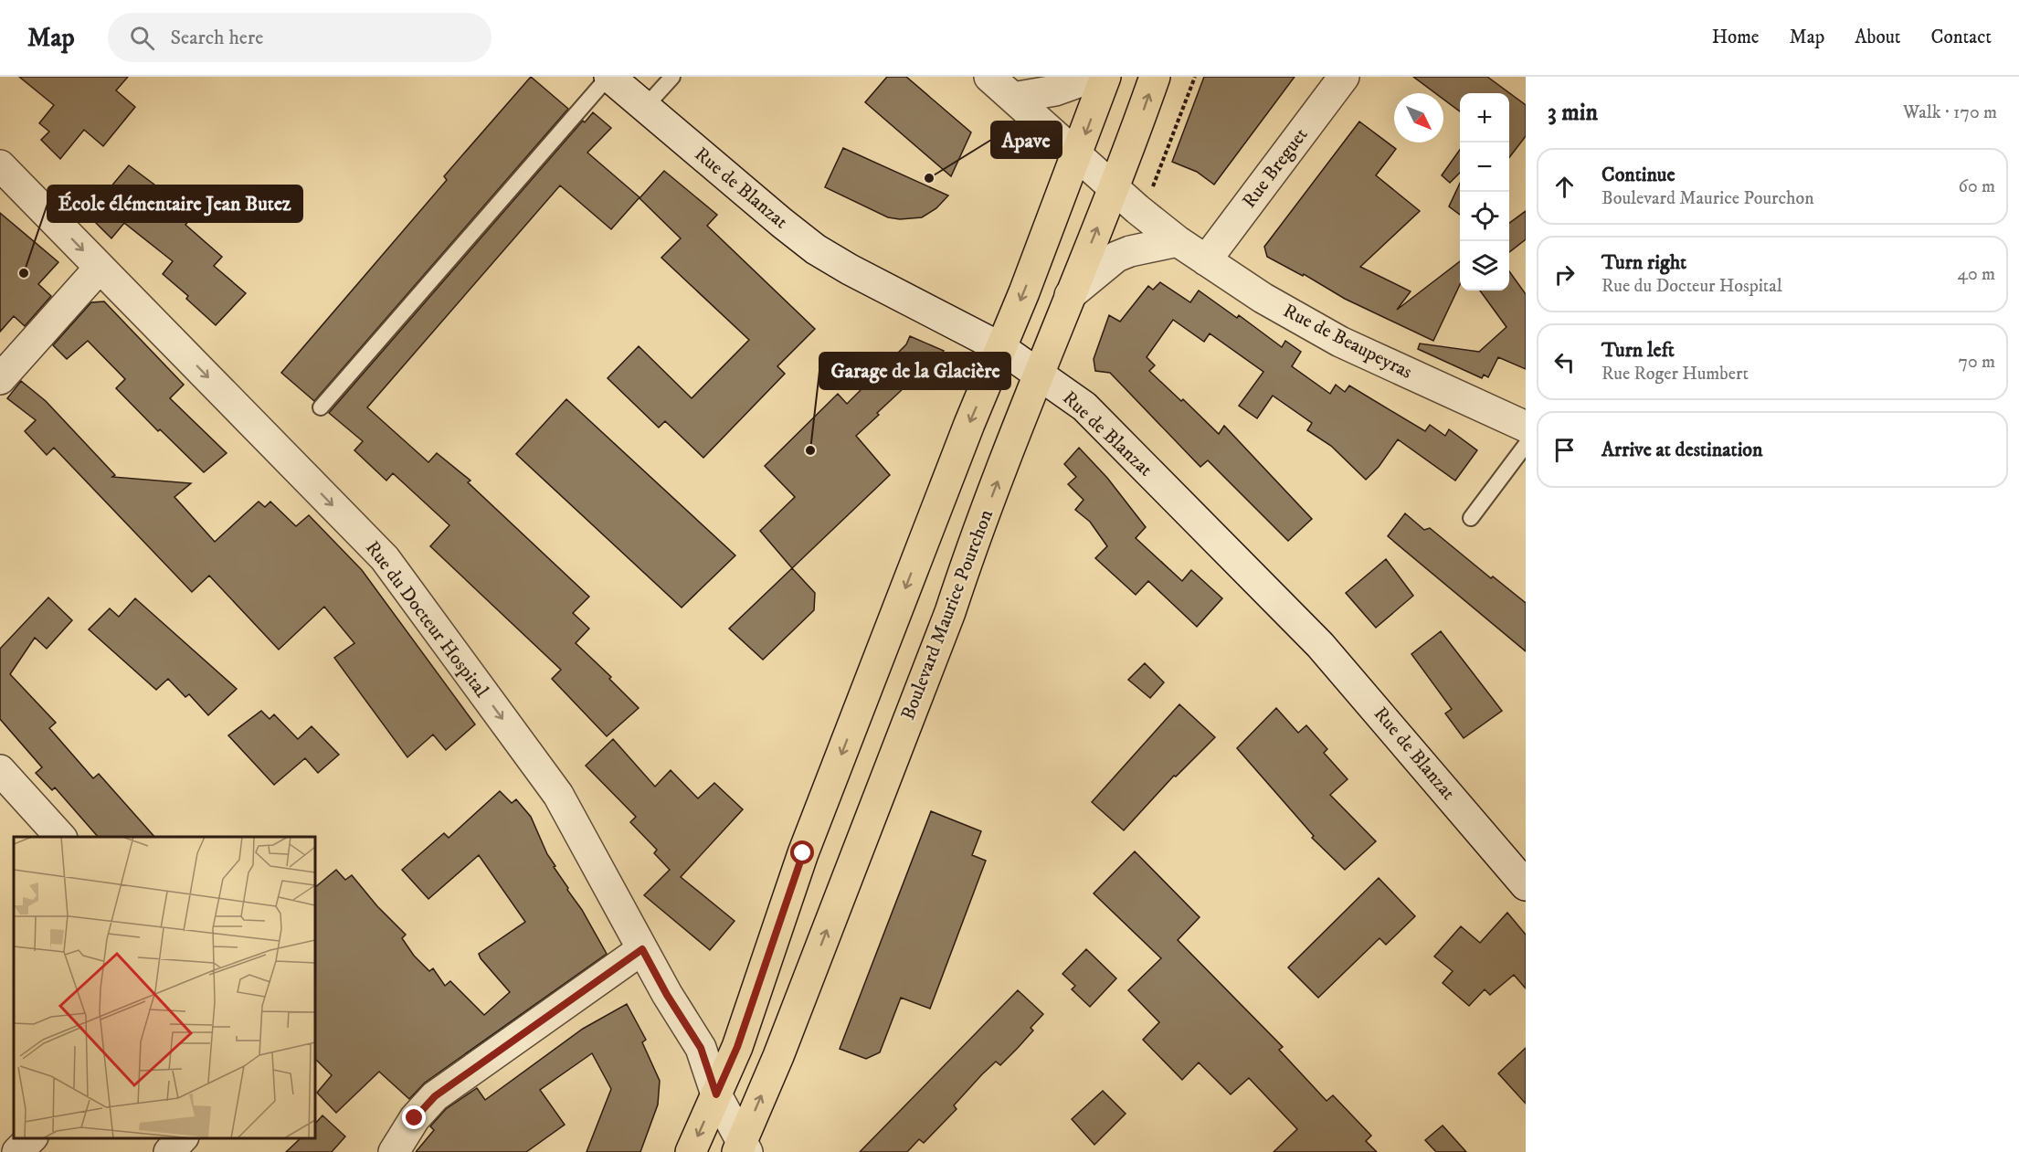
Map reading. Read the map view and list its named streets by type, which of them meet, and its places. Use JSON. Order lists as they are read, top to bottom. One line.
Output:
{"streets":{"main road":["Boulevard Maurice Pourchon"],"street":["Rue Breguet","Rue de Blanzat","Rue de Beaupeyras","Rue du Docteur Hospital"]},"crossings":[["Rue Breguet","Rue de Beaupeyras"],["Rue de Blanzat","Boulevard Maurice Pourchon"],["Rue de Beaupeyras","Boulevard Maurice Pourchon"],["Boulevard Maurice Pourchon","Rue du Docteur Hospital"]],"one_way":["Rue du Docteur Hospital"],"places":["Apave","École élémentaire Jean Butez","Garage de la Glacière"],"north":"bottom right","page":{"header":"Map","search":"Search here","nav":["Home","Map","About","Contact"],"heading":["3 min","Walk · 170 m"],"map_buttons":["+","−"],"list":[["Continue","Boulevard Maurice Pourchon","60 m"],["Turn right","Rue du Docteur Hospital","40 m"],["Turn left","Rue Roger Humbert","70 m"],"Arrive at destination"]}}
